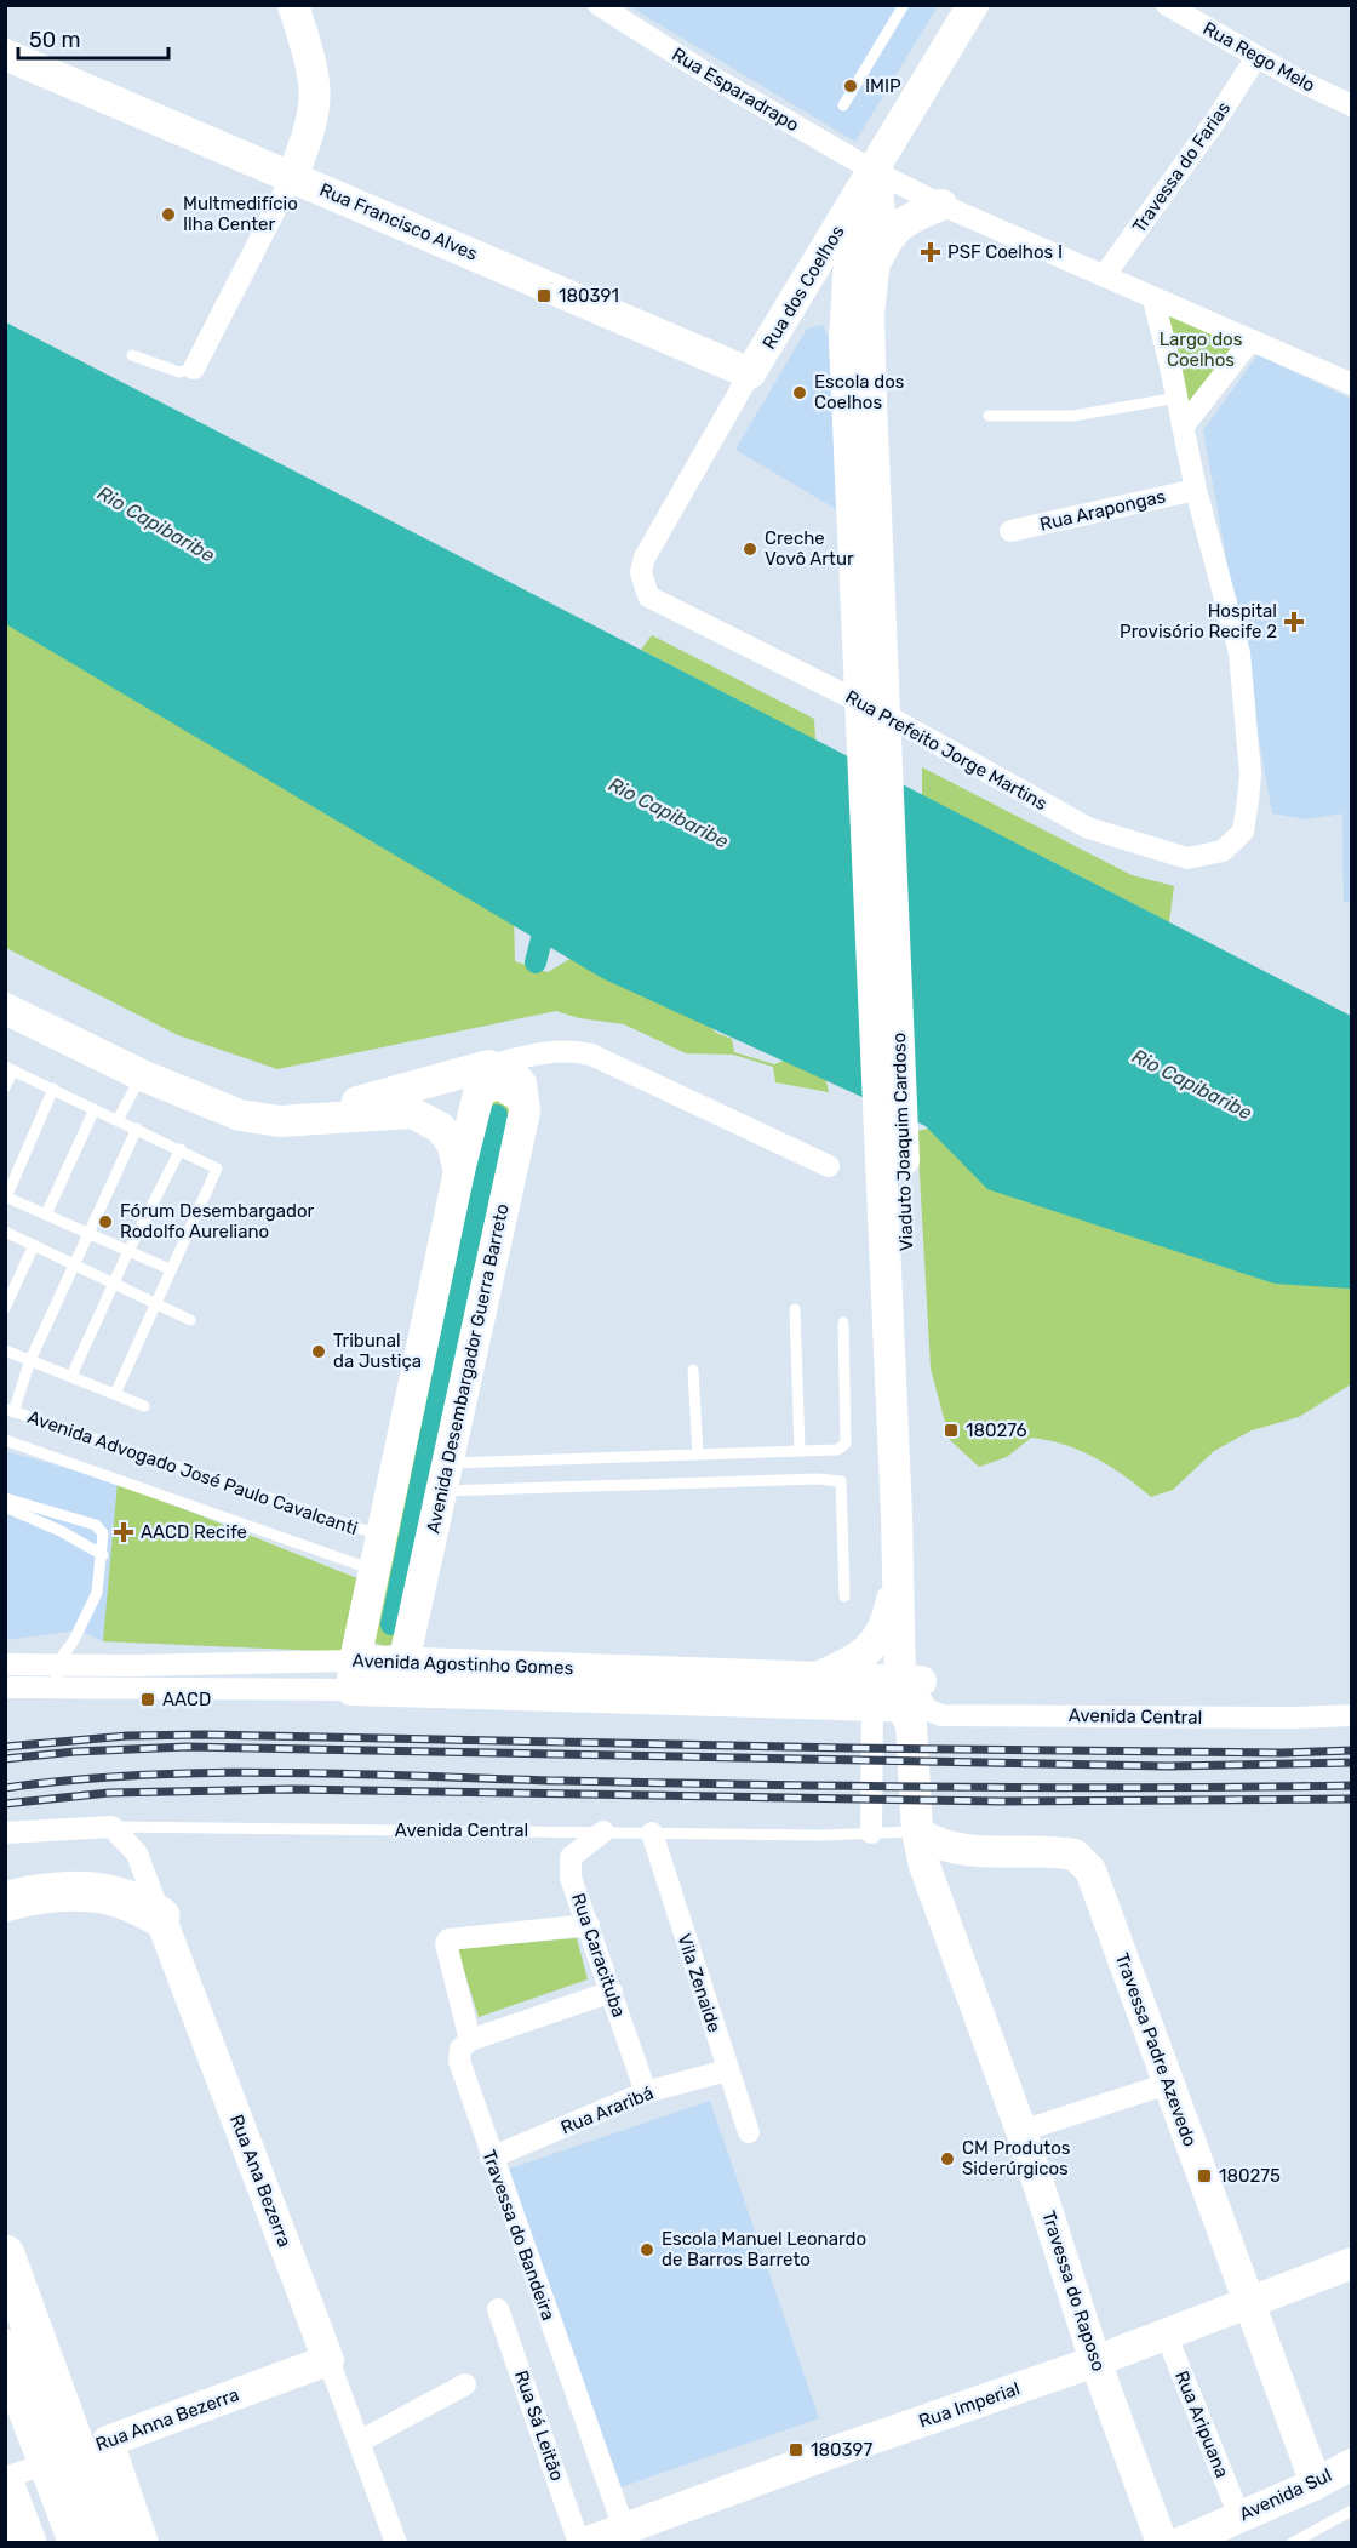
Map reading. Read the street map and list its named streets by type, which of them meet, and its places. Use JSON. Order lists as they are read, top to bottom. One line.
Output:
{"streets":{"street":["Rua Rego Melo","Rua Esparadrapo","Travessa do Farias","Rua Francisco Alves","Rua dos Coelhos","Rua Arapongas","Rua Prefeito Jorge Martins","Viaduto Joaquim Cardoso","Avenida Desembargador Guerra Barreto","Avenida Agostinho Gomes","Avenida Central","Rua Caracituba","Vila Zenaide","Travessa Padre Azevedo","Rua Araribá","Rua Ana Bezerra","Travessa do Bandeira","Travessa do Raposo","Rua Imperial","Rua Anna Bezerra","Rua Aripuana","Rua Sá Leitão","Avenida Sul"],"lane":["Avenida Advogado José Paulo Cavalcanti"]},"crossings":[["Rua Rego Melo","Travessa do Farias"],["Rua Esparadrapo","Travessa do Farias"],["Rua Esparadrapo","Rua dos Coelhos"],["Rua Francisco Alves","Rua dos Coelhos"],["Rua dos Coelhos","Rua Prefeito Jorge Martins"],["Rua Arapongas","Rua Prefeito Jorge Martins"],["Viaduto Joaquim Cardoso","Avenida Agostinho Gomes"],["Viaduto Joaquim Cardoso","Avenida Central"],["Viaduto Joaquim Cardoso","Travessa Padre Azevedo"],["Viaduto Joaquim Cardoso","Travessa do Raposo"],["Avenida Desembargador Guerra Barreto","Avenida Agostinho Gomes"],["Avenida Agostinho Gomes","Avenida Central"],["Avenida Central","Rua Caracituba"],["Avenida Central","Vila Zenaide"],["Avenida Central","Travessa Padre Azevedo"],["Avenida Central","Rua Ana Bezerra"],["Avenida Central","Travessa do Raposo"],["Rua Caracituba","Rua Araribá"],["Rua Caracituba","Travessa do Bandeira"],["Vila Zenaide","Rua Araribá"],["Travessa Padre Azevedo","Travessa do Raposo"],["Travessa Padre Azevedo","Rua Imperial"],["Travessa Padre Azevedo","Avenida Sul"],["Rua Araribá","Travessa do Bandeira"],["Rua Ana Bezerra","Rua Anna Bezerra"],["Travessa do Bandeira","Rua Imperial"],["Travessa do Raposo","Rua Imperial"],["Rua Imperial","Rua Aripuana"],["Rua Aripuana","Avenida Sul"]],"water":["Rio Capibaribe"],"parks":["Largo dos Coelhos"],"places":{"other":["IMIP","Multmedifício Ilha Center","Escola dos Coelhos","Creche Vovô Artur","Fórum Desembargador Rodolfo Aureliano","Tribunal da Justiça","CM Produtos Siderúrgicos","Escola Manuel Leonardo de Barros Barreto"],"health":["PSF Coelhos I","Hospital Provisório Recife 2","AACD Recife"],"transit":["180391","180276","AACD","180275","180397"]},"scale_bar":"50 m"}
